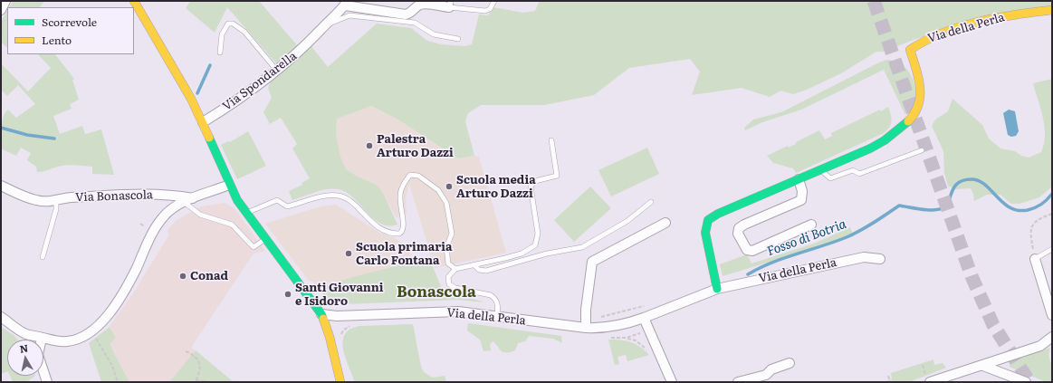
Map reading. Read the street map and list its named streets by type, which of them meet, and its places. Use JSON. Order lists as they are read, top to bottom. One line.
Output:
{"streets":{"street":["Via della Perla","Via Spondarella","Via Bonascola"]},"districts":["Bonascola"],"water":["Fosso di Botria"],"places":["Palestra Arturo Dazzi","Scuola media Arturo Dazzi","Scuola primaria Carlo Fontana","Conad","Santi Giovanni e Isidoro"],"legend":["Scorrevole","Lento"],"north":"top"}
